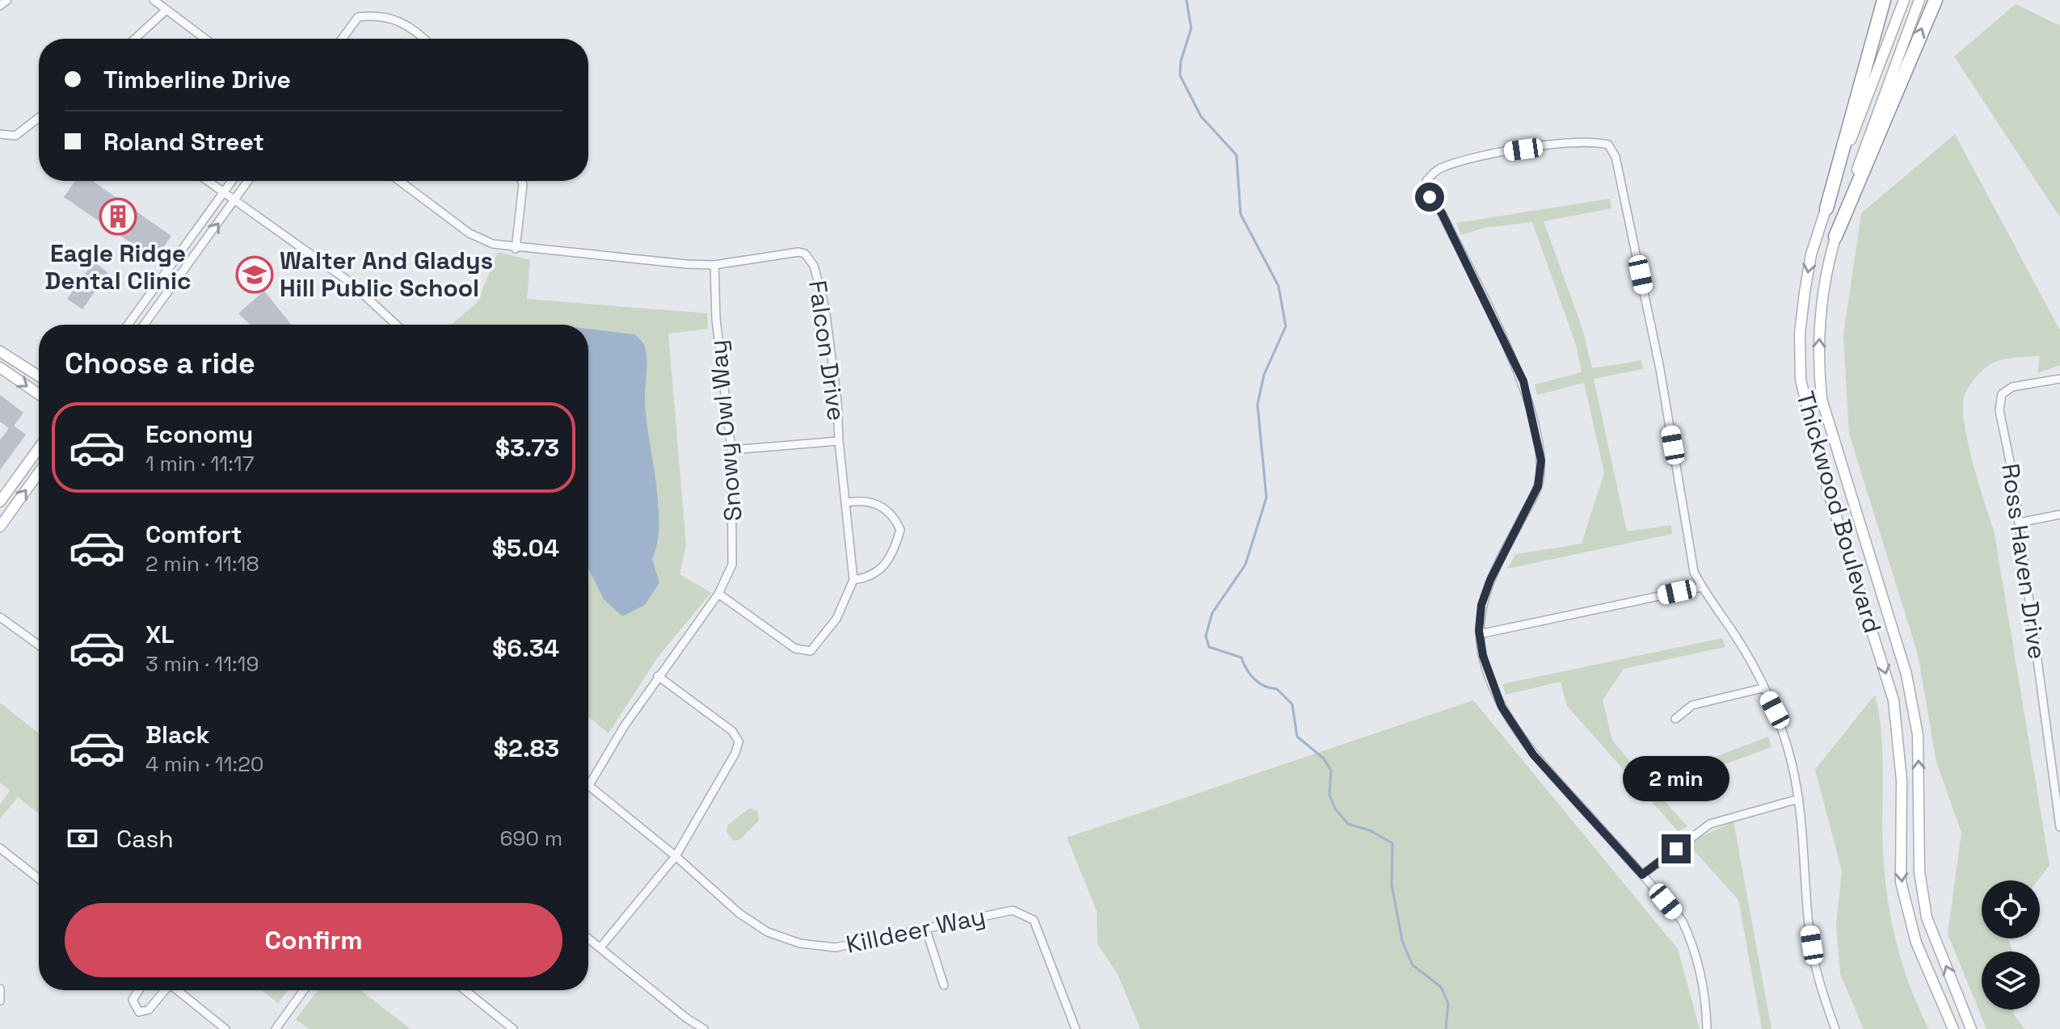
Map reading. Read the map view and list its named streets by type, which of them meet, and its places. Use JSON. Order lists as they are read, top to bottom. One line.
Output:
{"streets":{"main road":["Thickwood Boulevard"],"street":["Falcon Drive","Snowy Owl Way","Ross Haven Drive","Killdeer Way"]},"crossings":[["Falcon Drive","Snowy Owl Way"],["Snowy Owl Way","Killdeer Way"]],"places":{"building":["Eagle Ridge Dental Clinic"],"school or university":["Walter And Gladys Hill Public School"]},"page":{"banner":["Timberline Drive","Roland Street"],"heading":"Choose a ride","list":[{"name":"Economy","note":"1 min · 11:17","value":"$3.73"},{"name":"Comfort","note":"2 min · 11:18","value":"$5.04"},{"name":"XL","note":"3 min · 11:19","value":"$6.34"},{"name":"Black","note":"4 min · 11:20","value":"$2.83"}],"bubble":"2 min","pay":["Cash","690 m"],"buttons":"Confirm"}}
